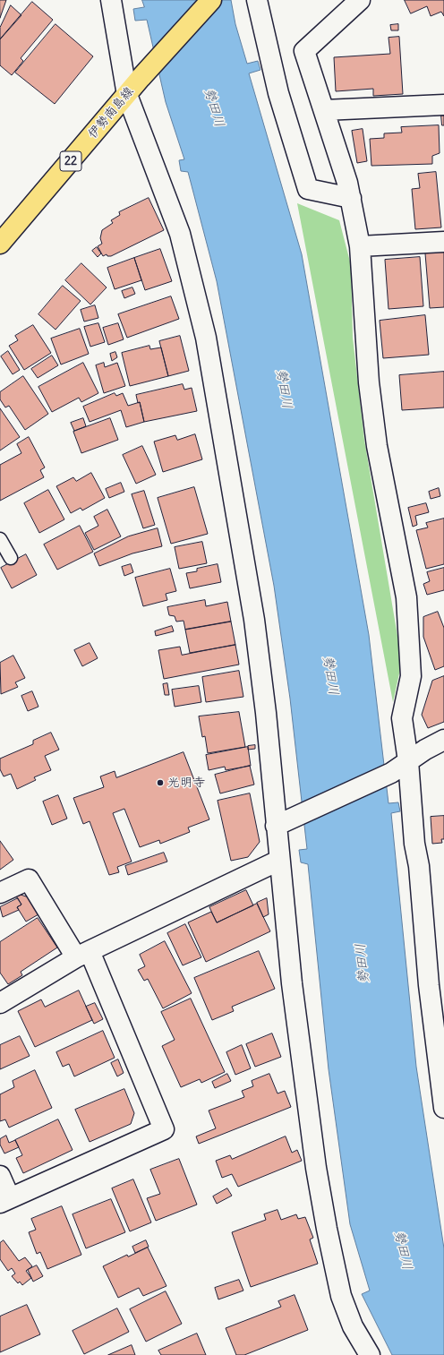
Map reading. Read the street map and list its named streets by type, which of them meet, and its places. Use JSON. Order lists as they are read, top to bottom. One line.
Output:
{"streets":{"main road":["伊勢南島線","22"]},"water":["勢田川"],"places":["光明寺"]}
